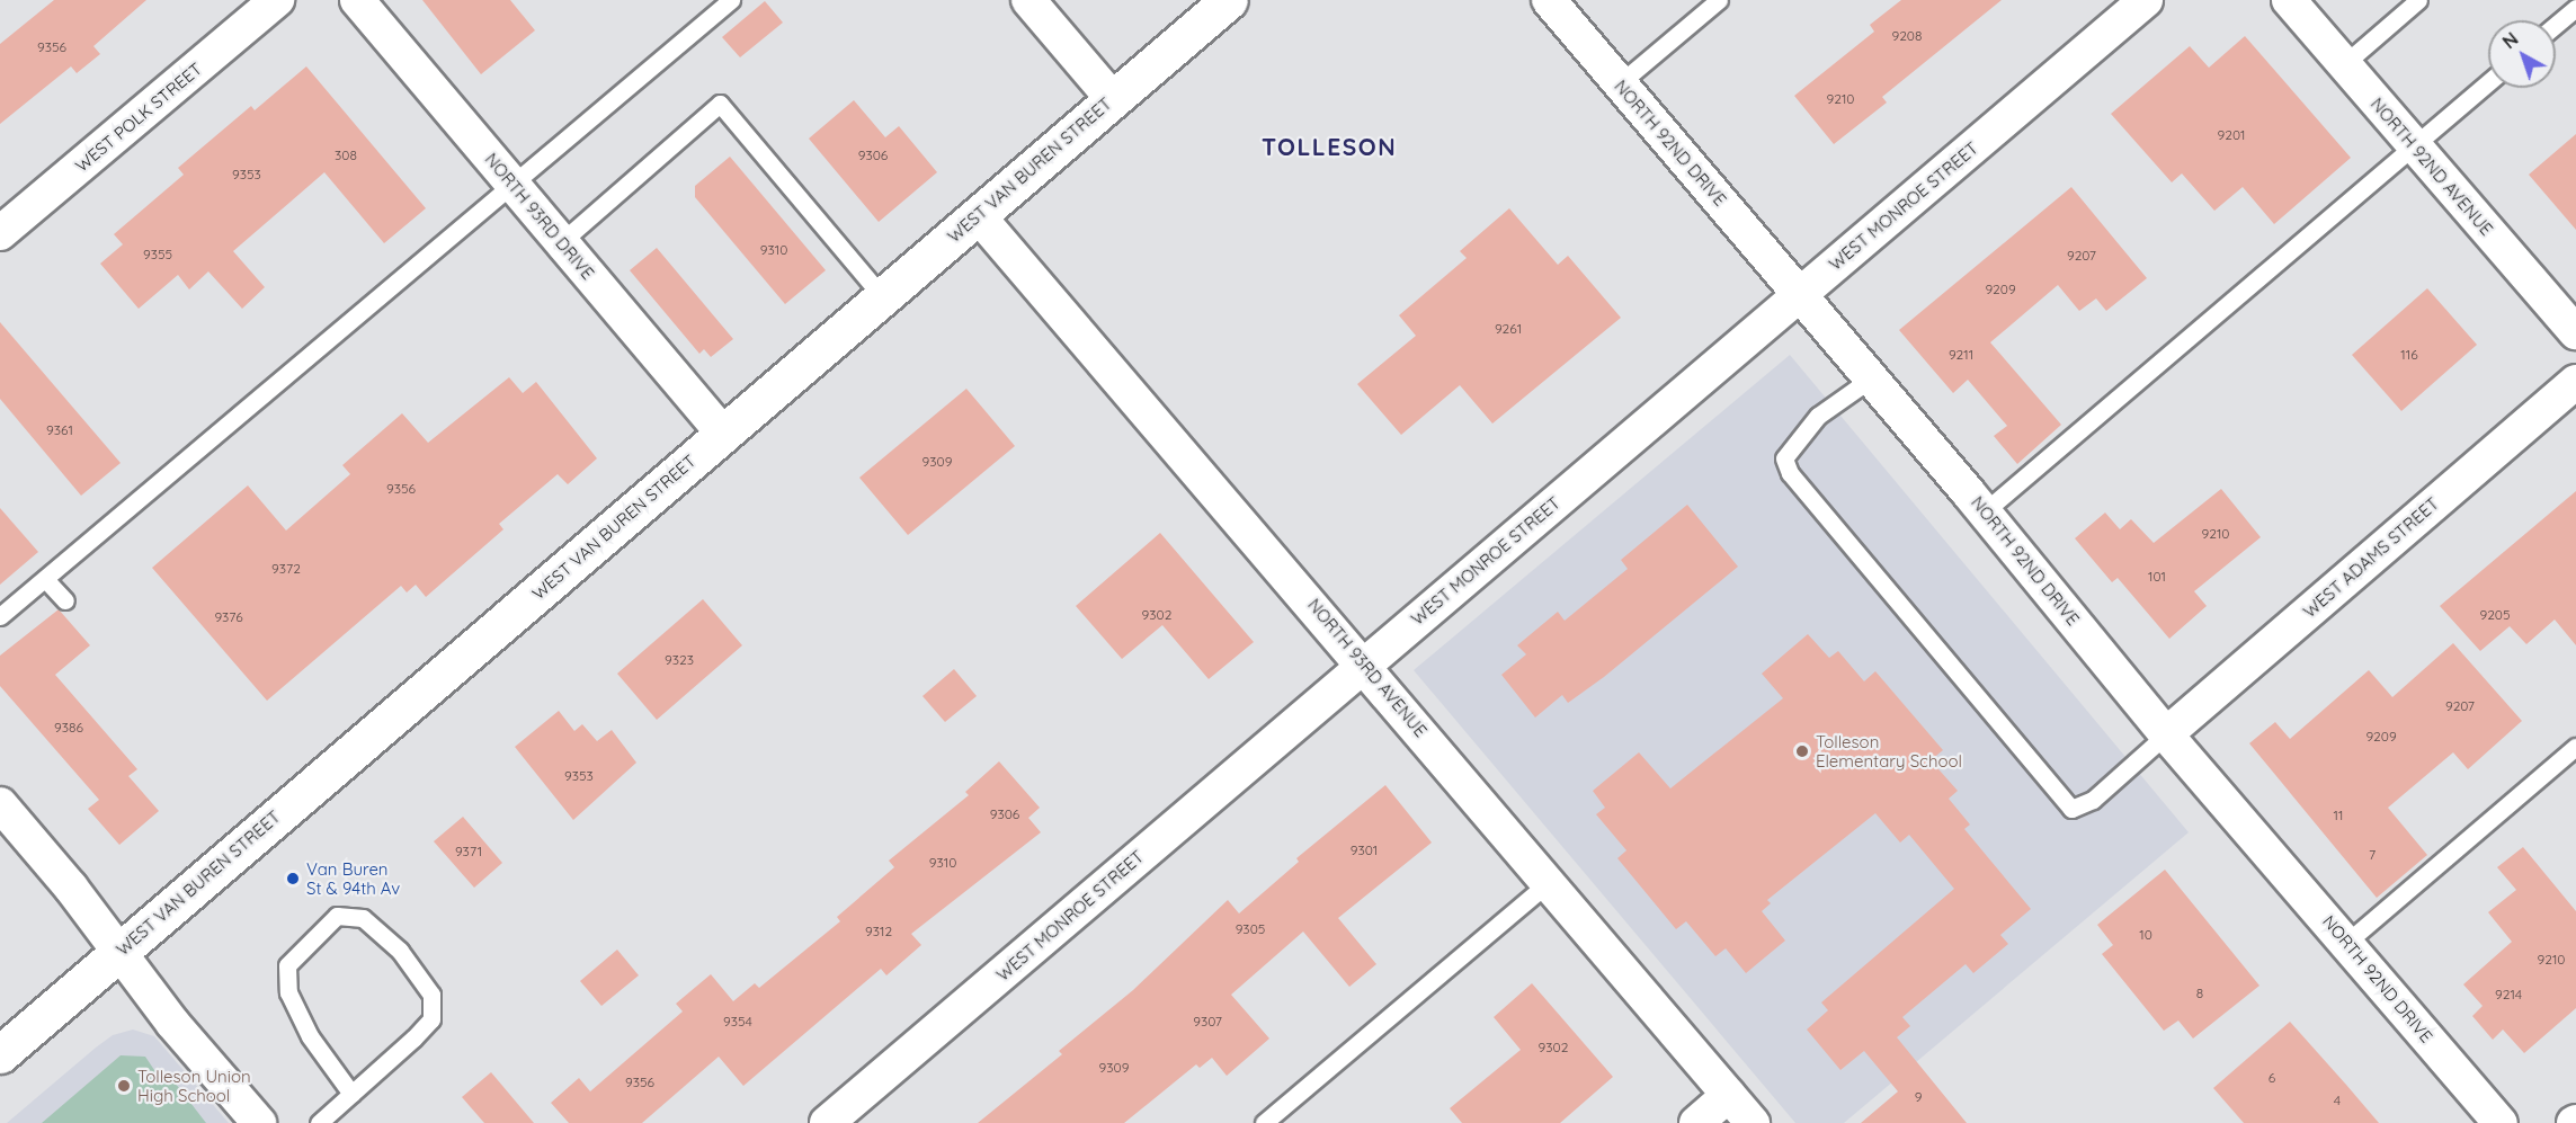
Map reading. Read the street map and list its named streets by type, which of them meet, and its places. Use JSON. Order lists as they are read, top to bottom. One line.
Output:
{"streets":{"main road":["WEST VAN BUREN STREET"],"street":["WEST POLK STREET","NORTH 92ND DRIVE","NORTH 92ND AVENUE","WEST MONROE STREET","NORTH 93RD DRIVE","WEST ADAMS STREET","NORTH 93RD AVENUE"]},"crossings":[["NORTH 92ND DRIVE","WEST MONROE STREET"],["NORTH 92ND DRIVE","WEST ADAMS STREET"],["WEST VAN BUREN STREET","NORTH 93RD DRIVE"],["WEST VAN BUREN STREET","NORTH 93RD AVENUE"],["WEST MONROE STREET","NORTH 93RD AVENUE"]],"districts":["TOLLESON"],"places":["Tolleson Elementary School","Van Buren St & 94th Av","Tolleson Union High School"],"house_numbers":["9208","9356","9210","9201","308","9306","9353","9310","9355","9207","9209","9261","9211","116","9361","9309","9356","9210","9372","101","9302","9205","9376","9323","9207","9386","9209","9353","9306","11","9301","9371","7","9310","9305","9312","10","9210","8","9214","9354","9307","9302","9309","6","9356","9","4"],"north":"top left"}
